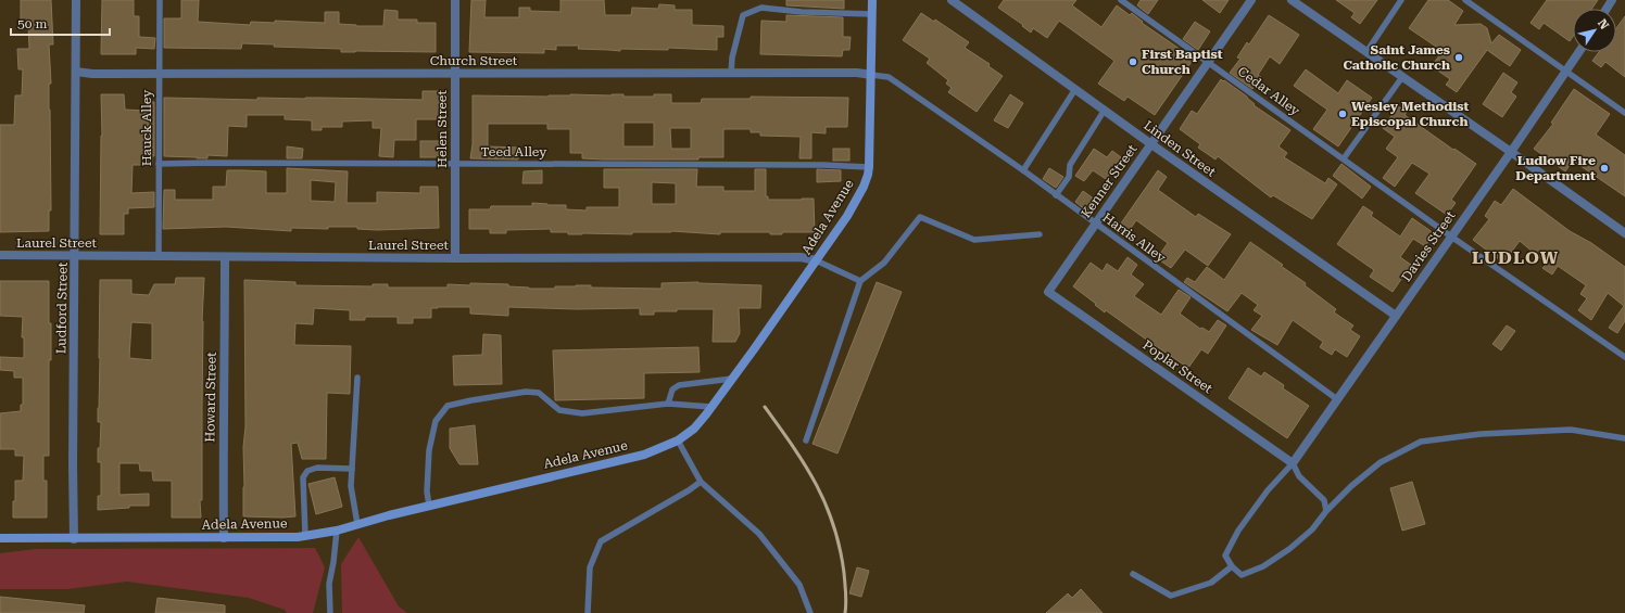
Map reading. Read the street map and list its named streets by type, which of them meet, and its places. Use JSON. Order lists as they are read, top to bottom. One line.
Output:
{"streets":{"street":["Church Street","Helen Street","Linden Street","Kenner Street","Adela Avenue","Laurel Street","Davies Street","Ludford Street","Poplar Street","Howard Street"],"lane":["Cedar Alley","Hauck Alley","Teed Alley","Harris Alley"]},"crossings":[["Church Street","Hauck Alley"],["Church Street","Helen Street"],["Church Street","Adela Avenue"],["Church Street","Harris Alley"],["Church Street","Ludford Street"],["Cedar Alley","Kenner Street"],["Cedar Alley","Davies Street"],["Hauck Alley","Teed Alley"],["Hauck Alley","Laurel Street"],["Helen Street","Teed Alley"],["Helen Street","Laurel Street"],["Linden Street","Kenner Street"],["Linden Street","Davies Street"],["Teed Alley","Adela Avenue"],["Kenner Street","Harris Alley"],["Kenner Street","Poplar Street"],["Adela Avenue","Harris Alley"],["Adela Avenue","Laurel Street"],["Adela Avenue","Ludford Street"],["Adela Avenue","Howard Street"],["Harris Alley","Davies Street"],["Laurel Street","Ludford Street"],["Laurel Street","Howard Street"],["Davies Street","Poplar Street"]],"districts":["LUDLOW"],"places":["Saint James Catholic Church","First Baptist Church","Wesley Methodist Episcopal Church","Ludlow Fire Department"],"scale_bar":"50 m","north":"top right"}
